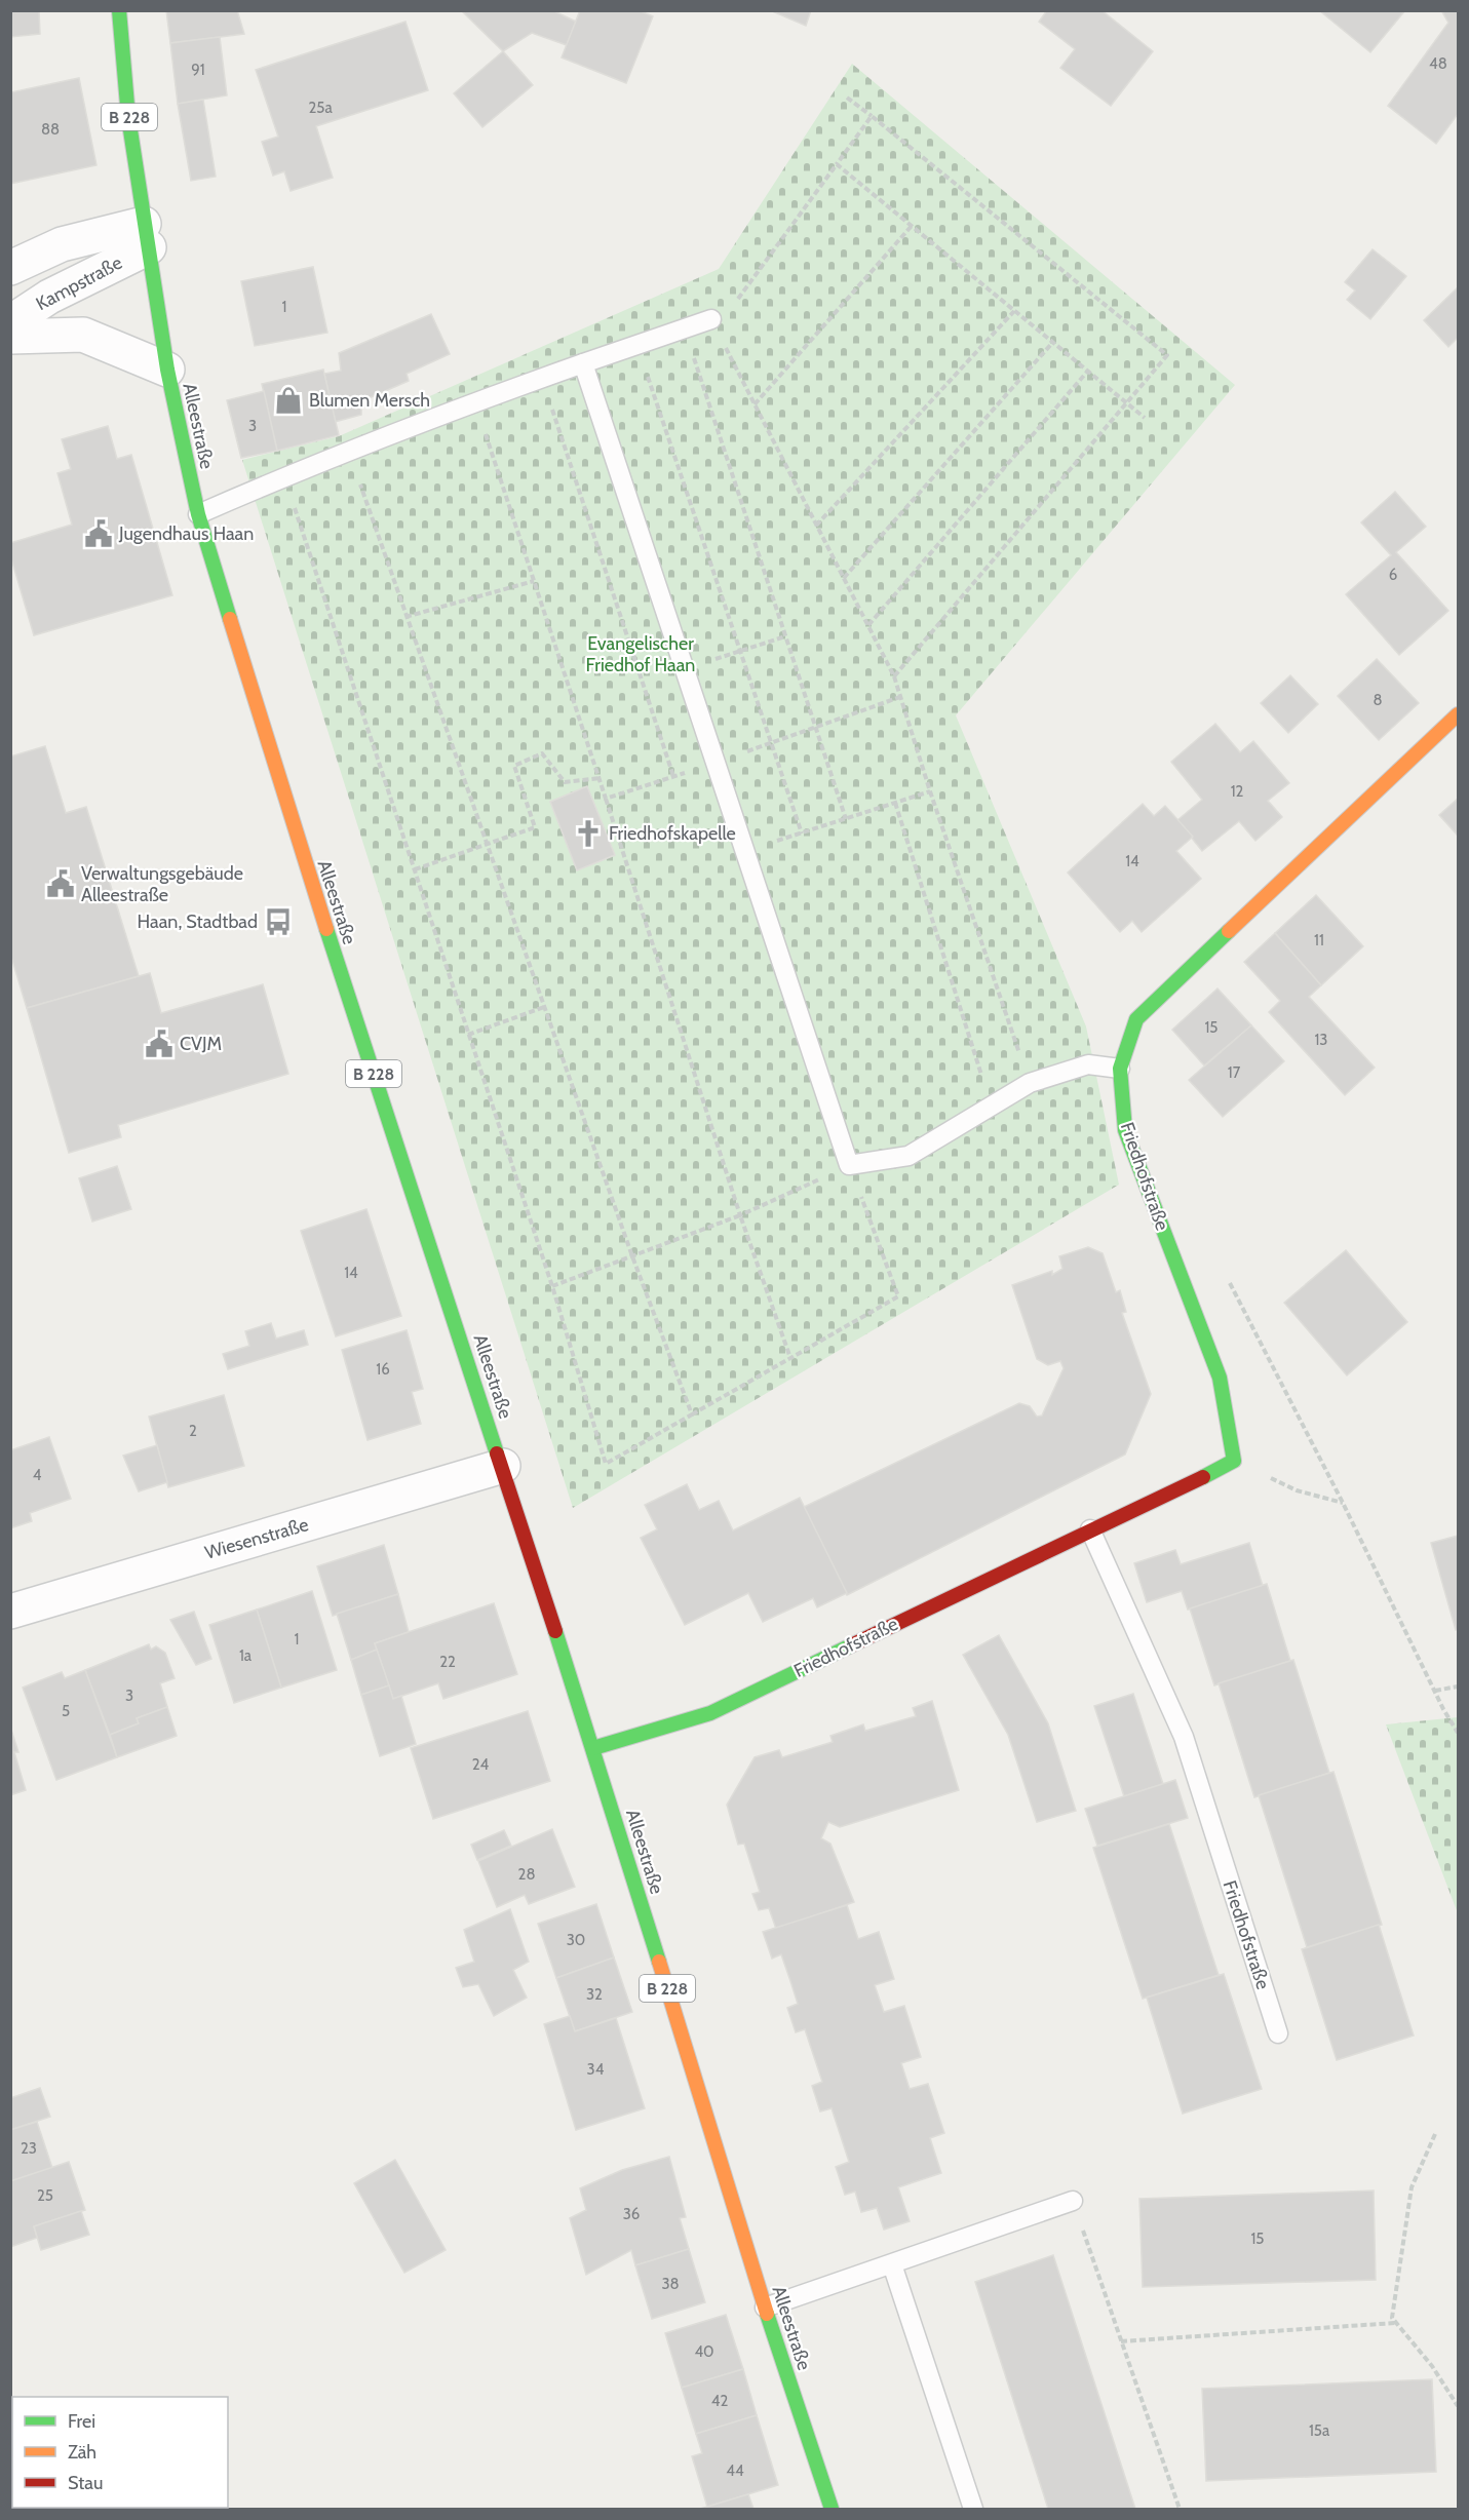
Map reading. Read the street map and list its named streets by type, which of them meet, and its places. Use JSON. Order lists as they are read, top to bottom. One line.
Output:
{"streets":{"main road":["B 228","Alleestraße","Friedhofstraße"],"street":["Kampstraße","Wiesenstraße"]},"crossings":[["B 228","Kampstraße"],["B 228","Alleestraße"],["Kampstraße","Alleestraße"],["Alleestraße","Friedhofstraße"],["Alleestraße","Wiesenstraße"]],"parks":["Evangelischer Friedhof Haan"],"places":{"shop":["Blumen Mersch"],"public building":["Jugendhaus Haan","Verwaltungsgebäude Alleestraße","CVJM"],"church":["Friedhofskapelle"],"bus stop":["Haan, Stadtbad"]},"house_numbers":["48","91","25a","88","1","3","6","8","12","14","11","15","13","17","14","16","2","4","1","1a","22","3","5","24","28","30","32","34","23","25","36","15","38","40","42","15a","44"],"legend":["Frei","Zäh","Stau"]}
